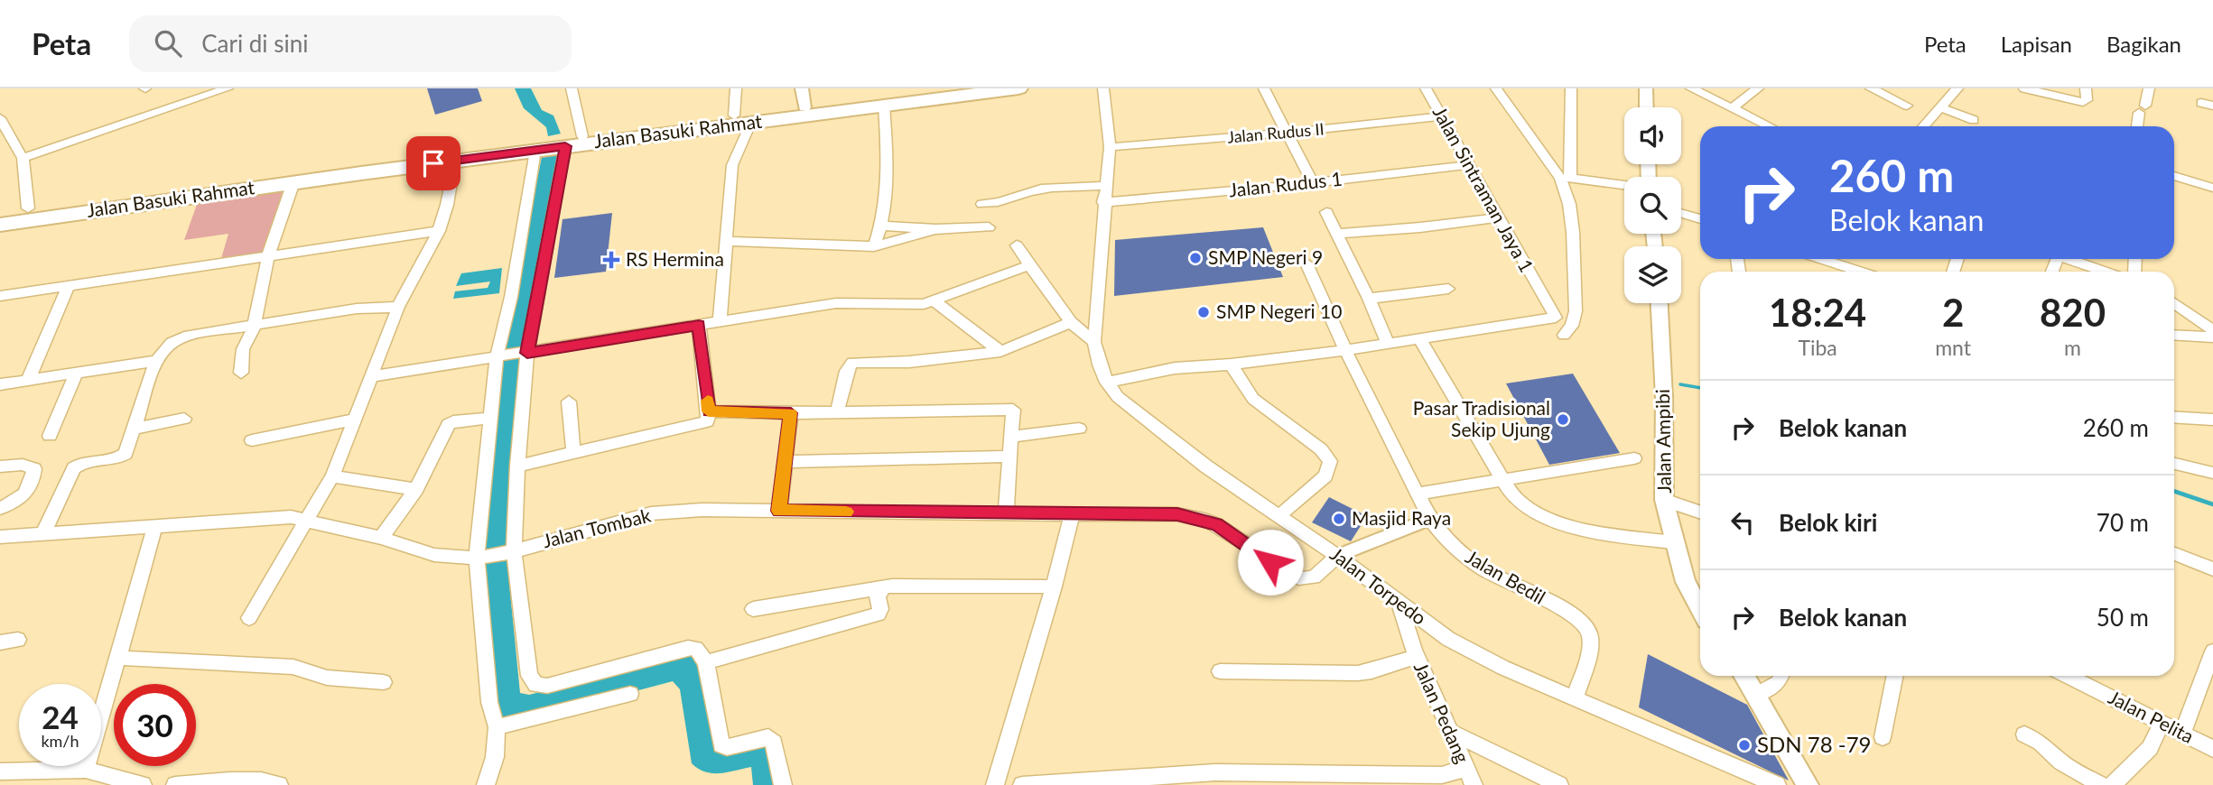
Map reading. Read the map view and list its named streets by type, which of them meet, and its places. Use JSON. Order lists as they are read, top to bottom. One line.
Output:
{"streets":{"highway":["Jalan Basuki Rahmat"],"street":["Jalan Rudus II","Jalan Rudus 1","Jalan Sintraman Jaya 1","Jalan Ampibi","Jalan Tombak","Jalan Bedil","Jalan Torpedo","Jalan Pedang","Jalan Pelita"]},"crossings":[["Jalan Rudus II","Jalan Sintraman Jaya 1"],["Jalan Rudus II","Jalan Torpedo"],["Jalan Rudus 1","Jalan Sintraman Jaya 1"],["Jalan Rudus 1","Jalan Torpedo"],["Jalan Tombak","Jalan Torpedo"],["Jalan Bedil","Jalan Torpedo"],["Jalan Torpedo","Jalan Pedang"]],"places":{"other":["SMP Negeri 9","SMP Negeri 10","Pasar Tradisional Sekip Ujung","Masjid Raya","SDN 78 -79"],"health":["RS Hermina"]},"page":{"header":"Peta","search":"Cari di sini","nav":["Peta","Lapisan","Bagikan"],"turn":["260 m","Belok kanan"],"eta":["18:24","Tiba","2","mnt","820","m"],"list":[{"name":"Belok kanan","value":"260 m"},{"name":"Belok kiri","value":"70 m"},{"name":"Belok kanan","value":"50 m"}],"speed":"24 km/h","limit":"30"}}
